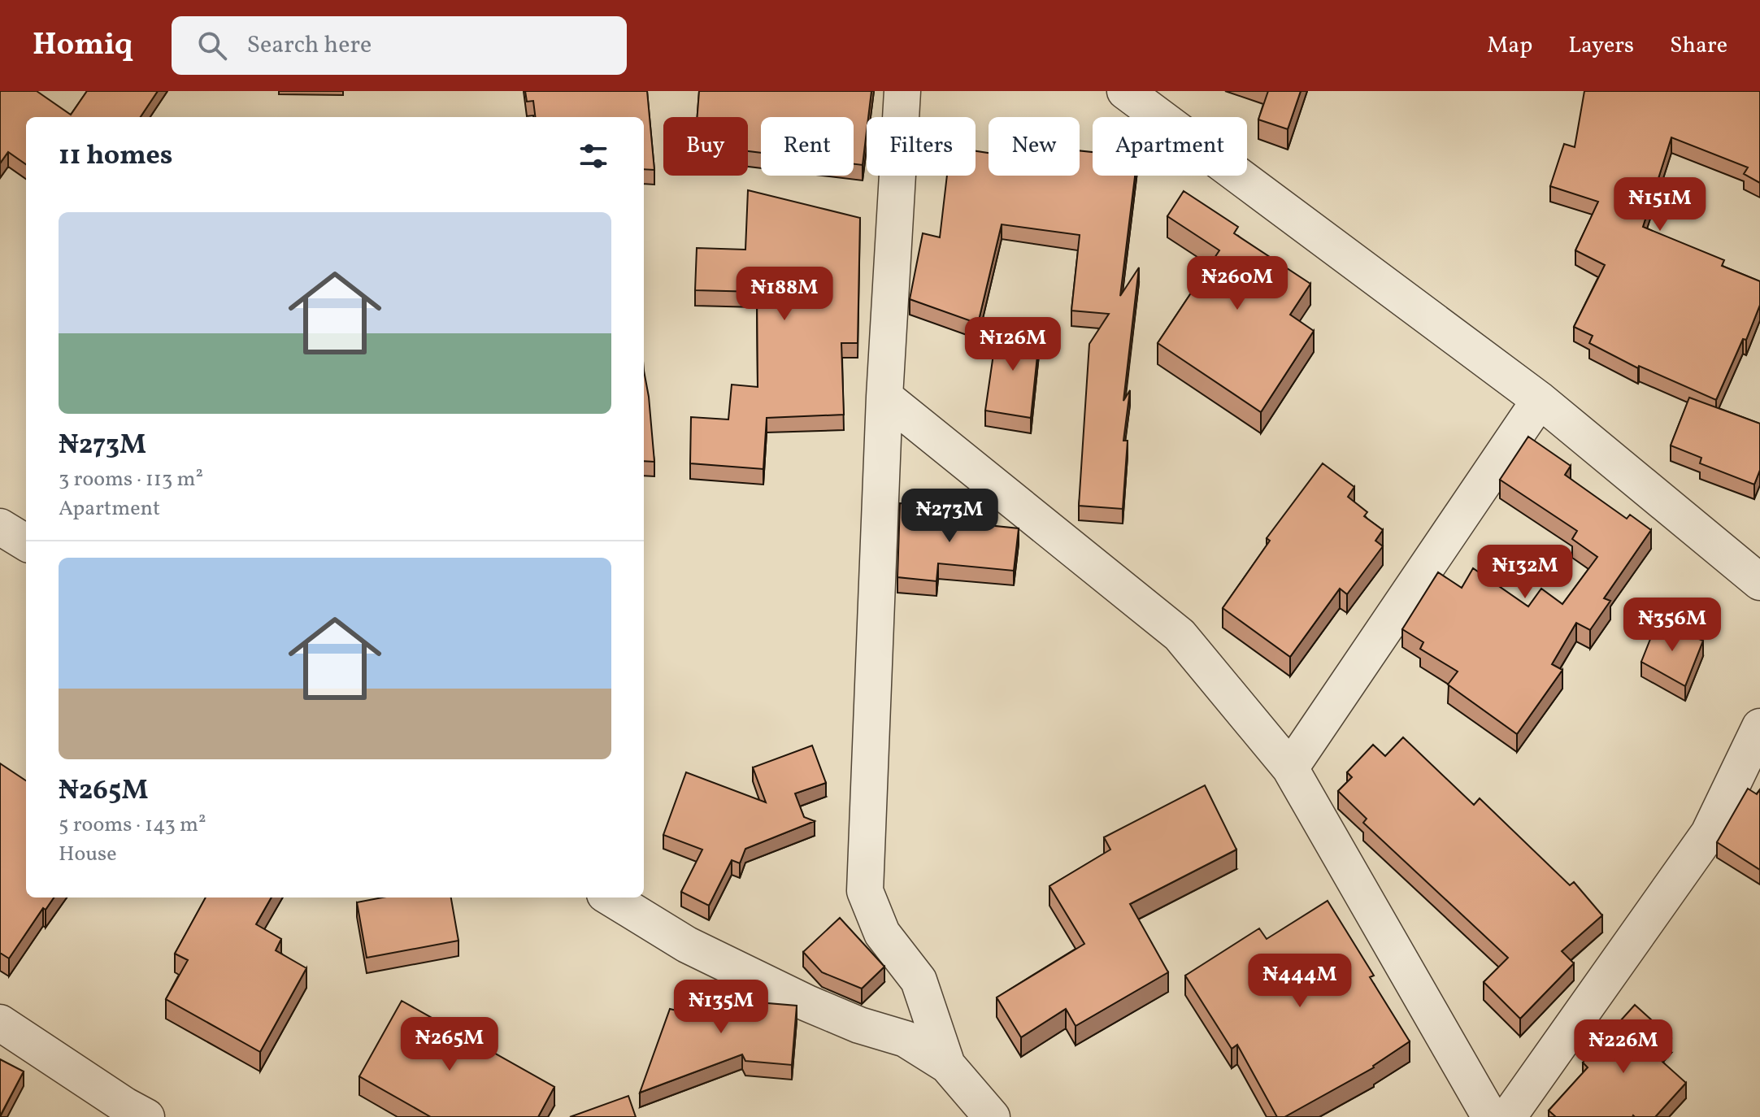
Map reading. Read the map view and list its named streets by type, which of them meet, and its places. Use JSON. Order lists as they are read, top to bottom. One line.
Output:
{"page":{"header":"Homiq","search":"Search here","nav":["Map","Layers","Share"],"chip":["Buy","Rent","Filters","New","Apartment"],"heading":"11 homes","price":["₦151M","₦260M","₦188M","₦126M","₦273M","₦132M","₦356M","₦444M","₦135M","₦265M","₦226M"],"list":[{"name":"₦273M","note":"3 rooms · 113 m² · Apartment"},{"name":"₦265M","note":"5 rooms · 143 m² · House"}]}}
